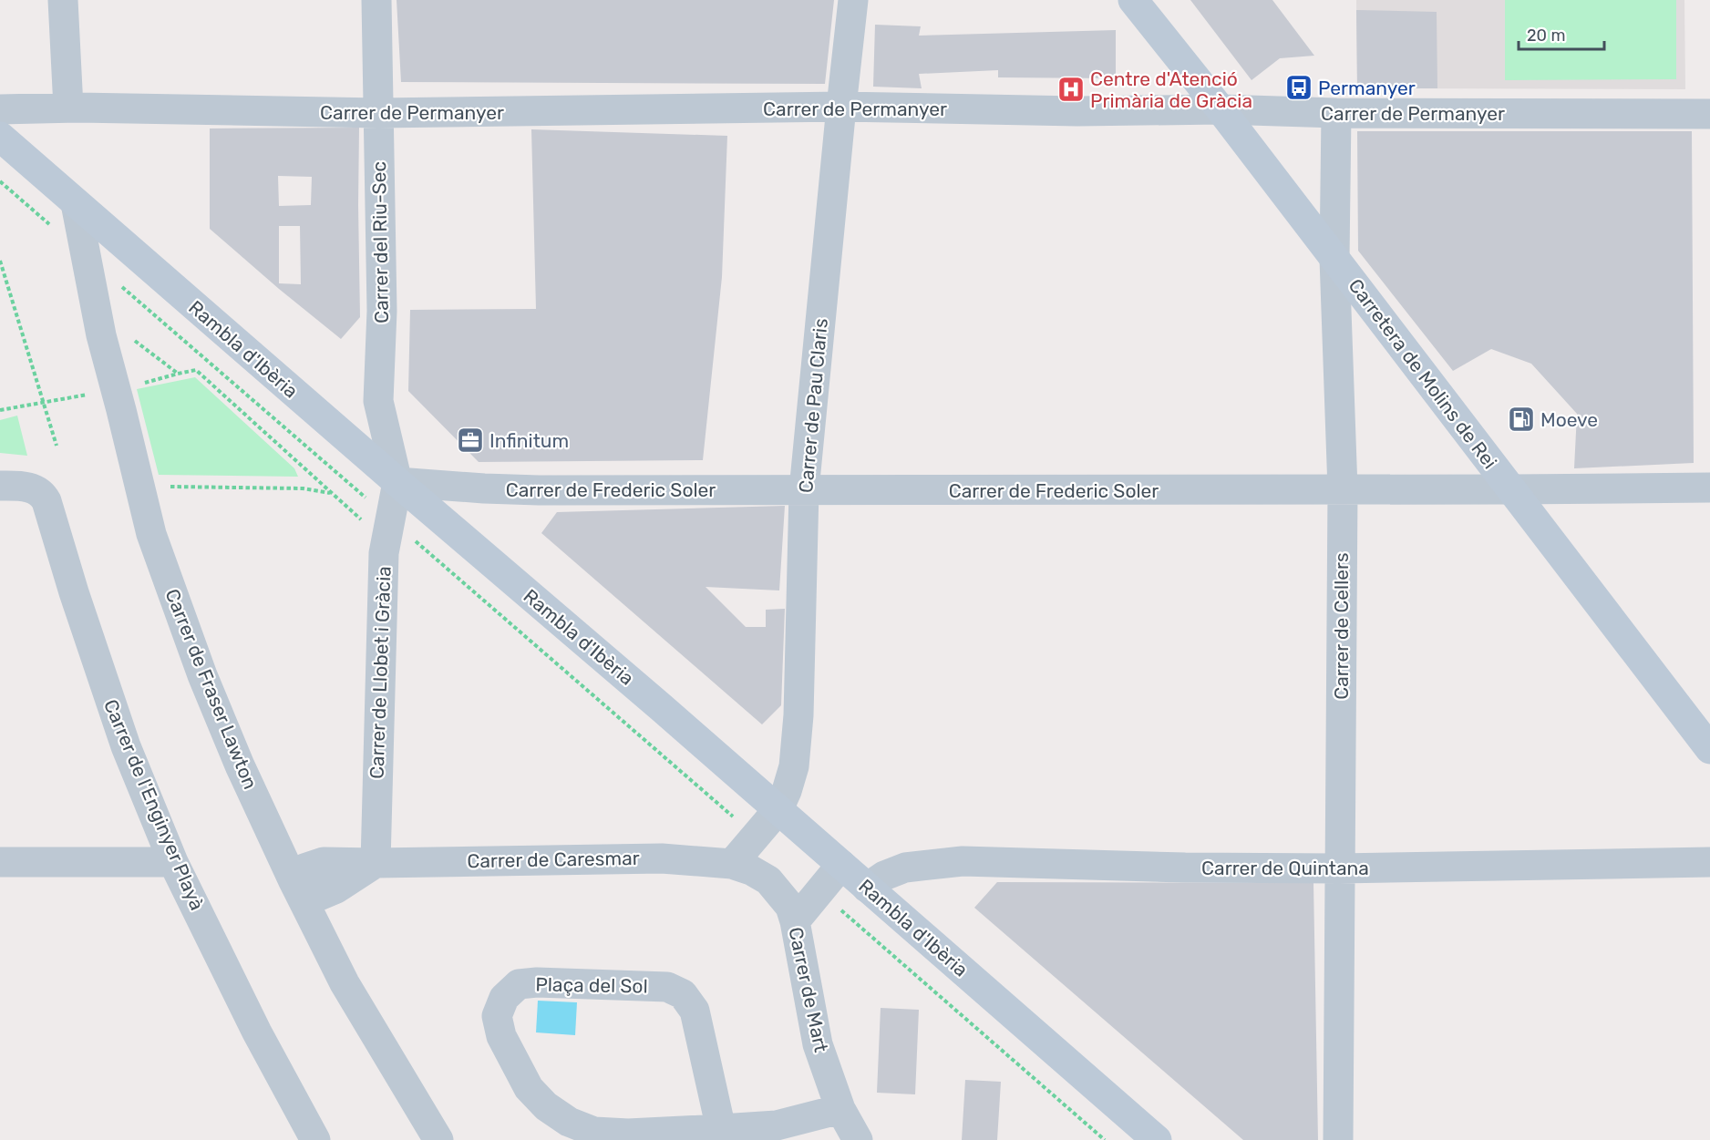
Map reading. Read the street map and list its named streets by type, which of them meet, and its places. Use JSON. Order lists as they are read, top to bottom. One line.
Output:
{"streets":{"main road":["Rambla d'Ibèria","Carretera de Molins de Rei"],"street":["Carrer de Permanyer","Carrer del Riu-Sec","Carrer de Pau Claris","Carrer de Frederic Soler","Carrer de Cellers","Carrer de Llobet i Gràcia","Carrer de Fraser Lawton","Carrer de l'Enginyer Playà","Carrer de Caresmar","Carrer de Quintana","Plaça del Sol","Carrer de Mart"]},"crossings":[["Carrer de Permanyer","Carrer del Riu-Sec"],["Carrer de Permanyer","Carretera de Molins de Rei"],["Carrer de Permanyer","Carrer de Pau Claris"],["Carrer de Permanyer","Carrer de Cellers"],["Carrer del Riu-Sec","Rambla d'Ibèria"],["Carrer del Riu-Sec","Carrer de Frederic Soler"],["Carrer del Riu-Sec","Carrer de Llobet i Gràcia"],["Rambla d'Ibèria","Carrer de Pau Claris"],["Rambla d'Ibèria","Carrer de Frederic Soler"],["Rambla d'Ibèria","Carrer de Llobet i Gràcia"],["Rambla d'Ibèria","Carrer de Fraser Lawton"],["Rambla d'Ibèria","Carrer de Quintana"],["Carretera de Molins de Rei","Carrer de Frederic Soler"],["Carretera de Molins de Rei","Carrer de Cellers"],["Carrer de Pau Claris","Carrer de Frederic Soler"],["Carrer de Pau Claris","Carrer de Caresmar"],["Carrer de Pau Claris","Carrer de Mart"],["Carrer de Frederic Soler","Carrer de Cellers"],["Carrer de Frederic Soler","Carrer de Llobet i Gràcia"],["Carrer de Cellers","Carrer de Quintana"],["Carrer de Llobet i Gràcia","Carrer de Caresmar"],["Carrer de Fraser Lawton","Carrer de Caresmar"],["Carrer de Caresmar","Carrer de Mart"],["Plaça del Sol","Carrer de Mart"]],"places":{"bus stop":["Permanyer"],"hospital":["Centre d'Atenció Primària de Gràcia"],"fuel station":["Moeve"],"office":["Infinitum"]},"scale_bar":"20 m"}
